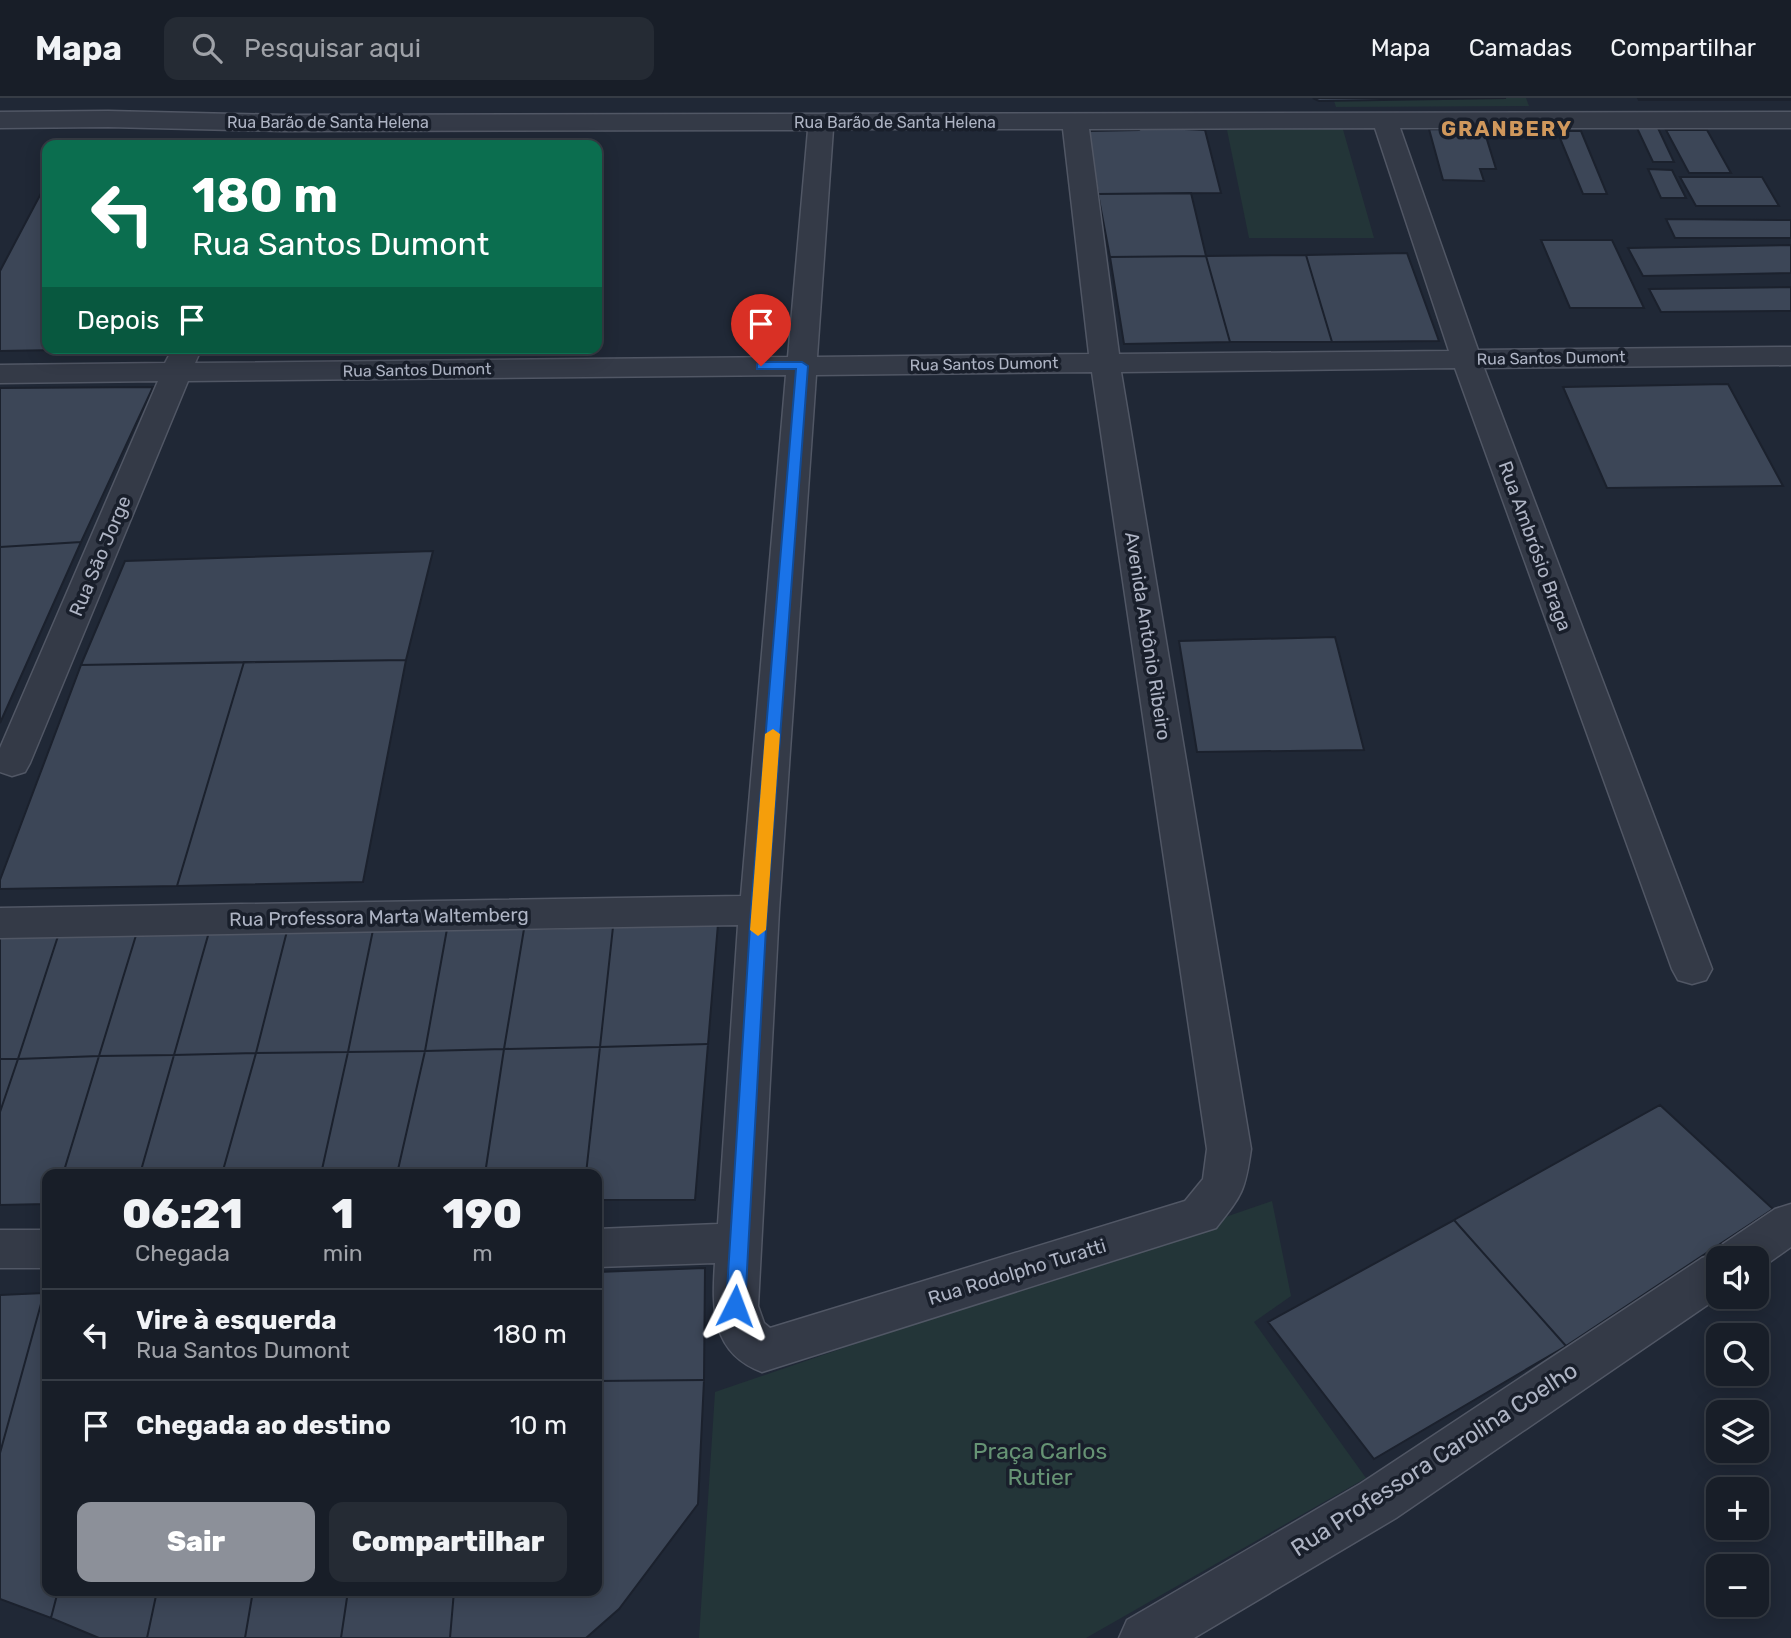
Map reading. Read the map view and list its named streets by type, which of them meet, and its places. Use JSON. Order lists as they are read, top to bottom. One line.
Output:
{"streets":{"street":["Rua Barão de Santa Helena","Rua Santos Dumont","Rua Ambrósio Braga","Rua São Jorge","Avenida Antônio Ribeiro","Rua Professora Marta Waltemberg","Rua Rodolpho Turatti","Rua Professora Carolina Coelho"]},"crossings":[["Rua Barão de Santa Helena","Rua Ambrósio Braga"],["Rua Barão de Santa Helena","Avenida Antônio Ribeiro"],["Rua Santos Dumont","Rua Ambrósio Braga"],["Rua Santos Dumont","Rua São Jorge"],["Rua Santos Dumont","Avenida Antônio Ribeiro"],["Avenida Antônio Ribeiro","Rua Rodolpho Turatti"]],"districts":["GRANBERY"],"parks":["Praça Carlos Rutier"],"page":{"header":"Mapa","search":"Pesquisar aqui","nav":["Mapa","Camadas","Compartilhar"],"turn":["180 m","Rua Santos Dumont"],"then":"Depois","eta":["06:21","Chegada","1","min","190","m"],"map_buttons":["+","−"],"list":[{"name":"Vire à esquerda","note":"Rua Santos Dumont","value":"180 m"},{"name":"Chegada ao destino","value":"10 m"}],"buttons":["Sair","Compartilhar"]}}
